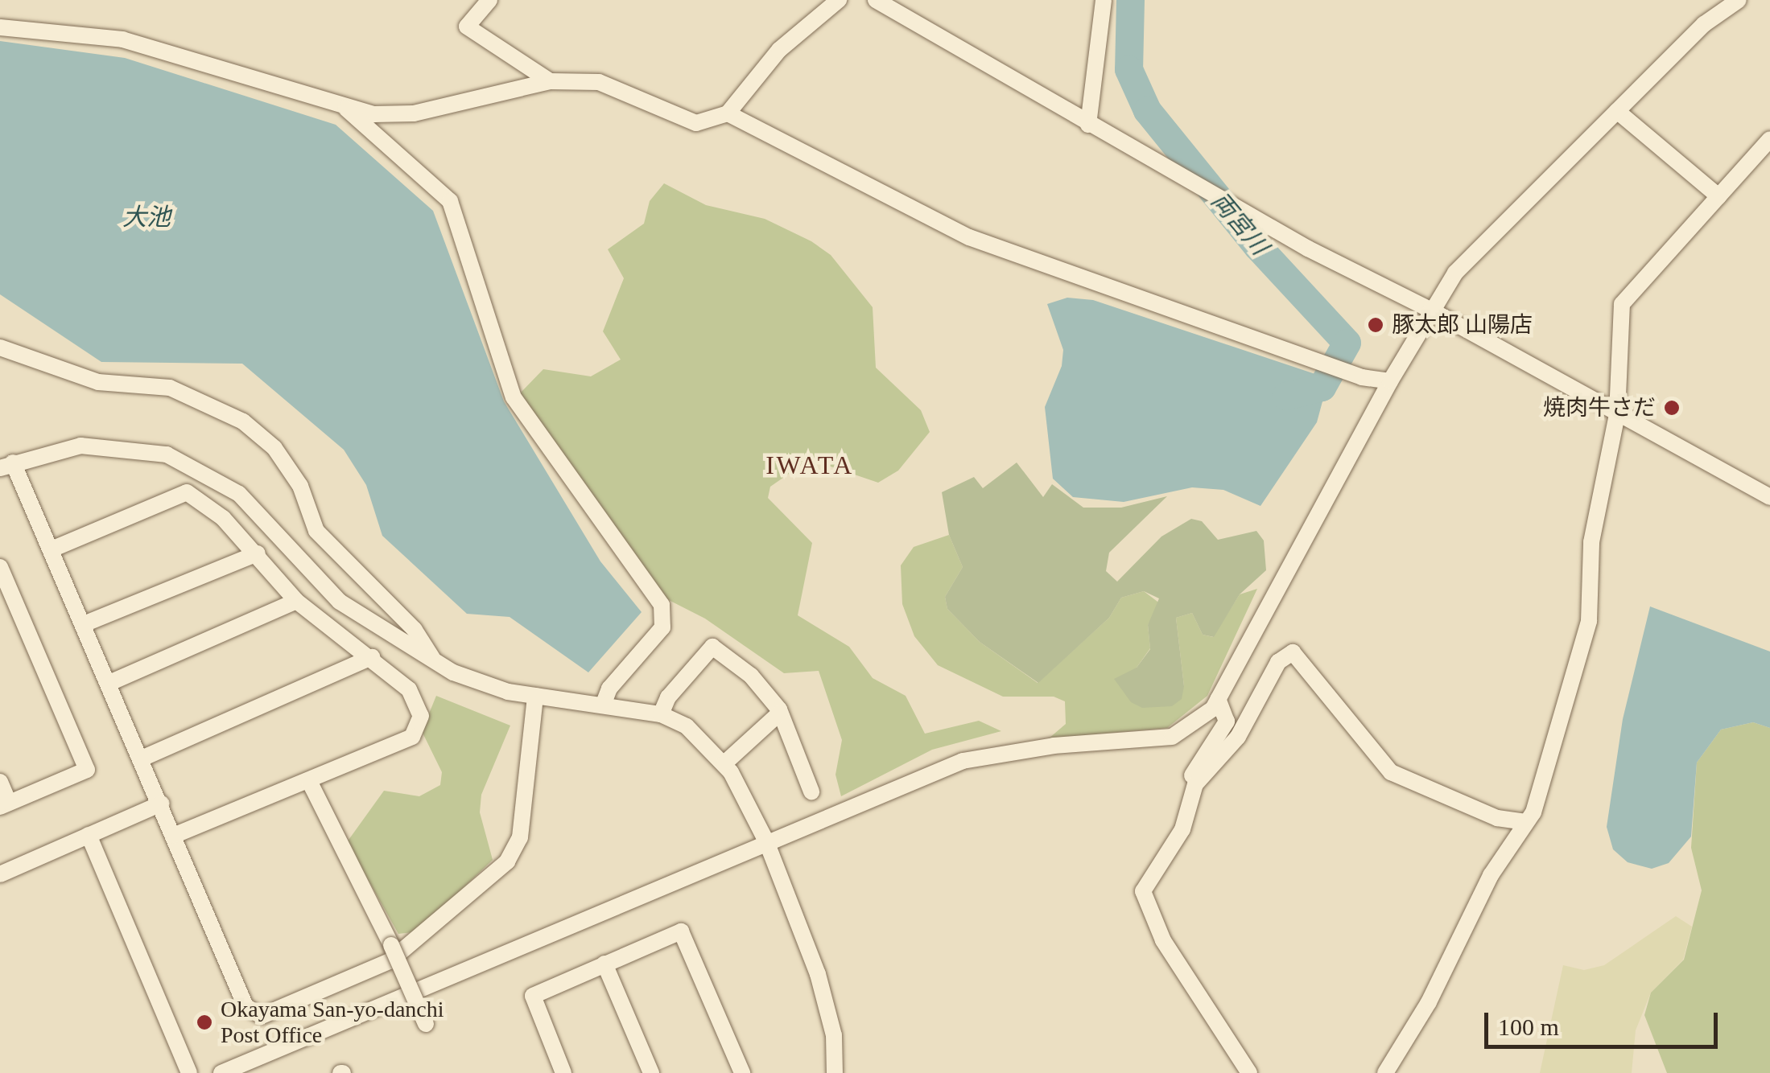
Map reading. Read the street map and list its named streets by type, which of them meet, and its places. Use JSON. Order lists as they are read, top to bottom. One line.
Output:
{"districts":["IWATA"],"water":["大池","両宮川"],"places":["豚太郎 山陽店","焼肉牛さだ","Okayama San-yo-danchi Post Office"],"scale_bar":"100 m"}
